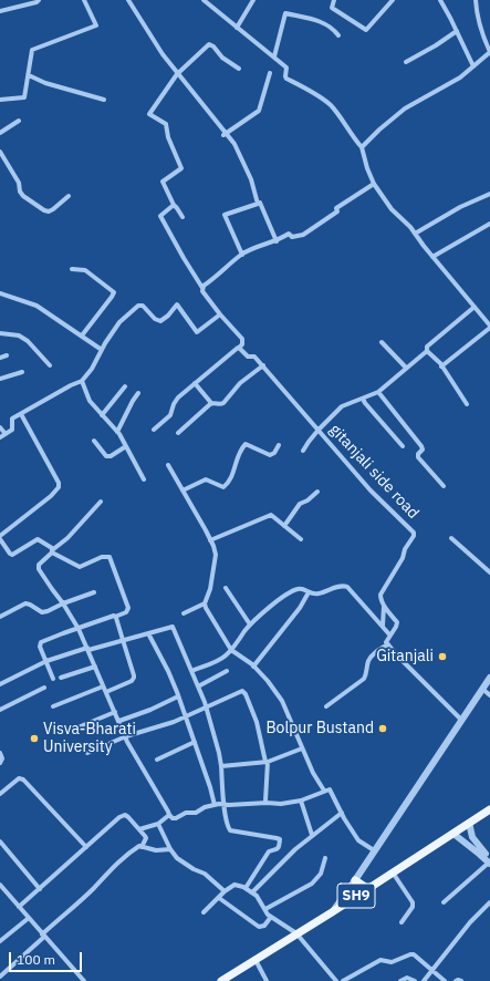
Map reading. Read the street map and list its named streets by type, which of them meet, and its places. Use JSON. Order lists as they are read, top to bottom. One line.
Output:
{"streets":{"main road":["SH9"],"street":["gitanjali side road"]},"places":["Gitanjali","Bolpur Bustand","Visva-Bharati University"],"scale_bar":"100 m"}
